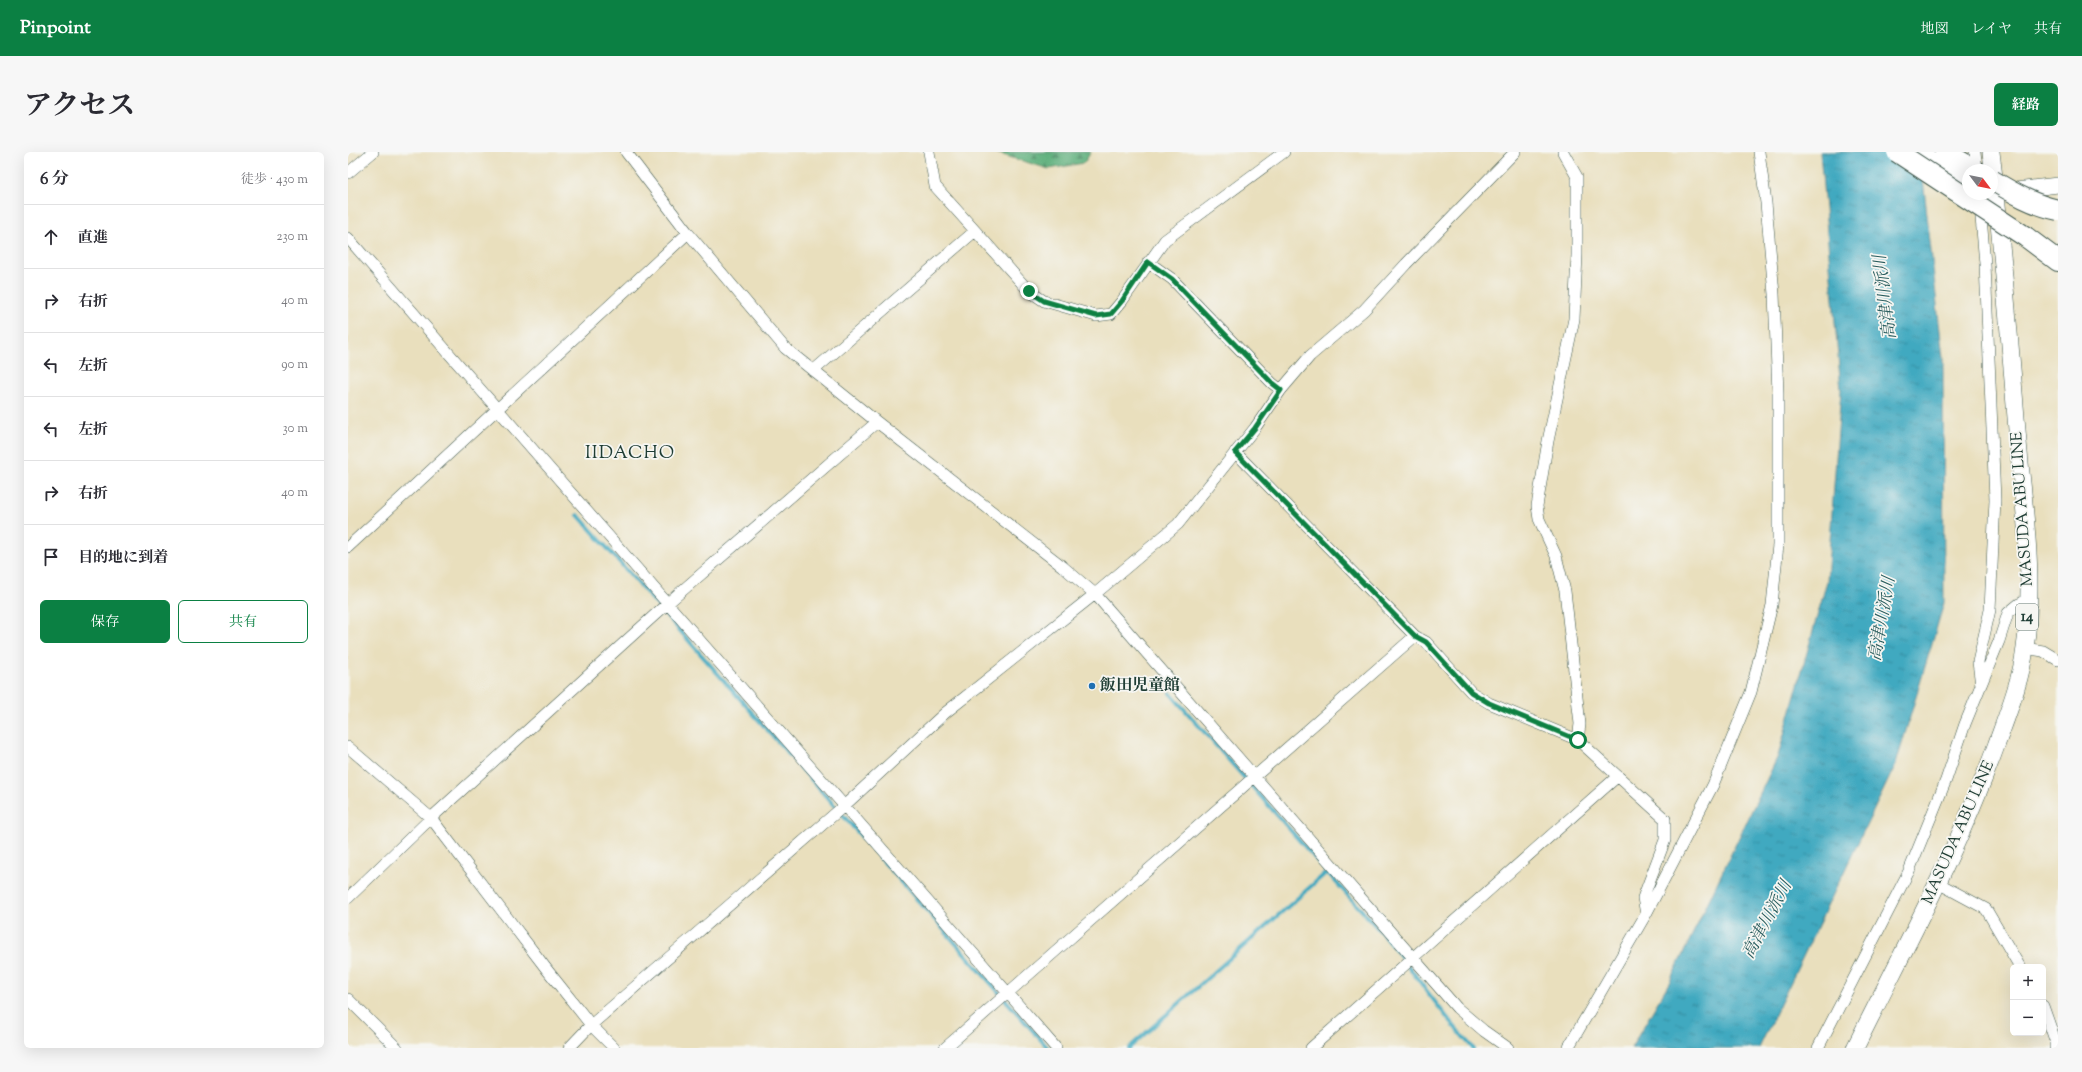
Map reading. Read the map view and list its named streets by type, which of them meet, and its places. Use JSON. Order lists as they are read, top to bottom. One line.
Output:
{"streets":{"main road":["MASUDA ABU LINE","14"]},"districts":["IIDACHO"],"water":["高津川派川"],"places":["飯田児童館"],"north":"bottom right","page":{"header":"Pinpoint","nav":["地図","レイヤ","共有"],"title":"アクセス","buttons":["経路",["保存","共有"]],"heading":["6 分","徒歩 · 430 m"],"list":[["直進","230 m"],["右折","40 m"],["左折","90 m"],["左折","30 m"],["右折","40 m"],"目的地に到着"],"map_buttons":["+","−"]}}
